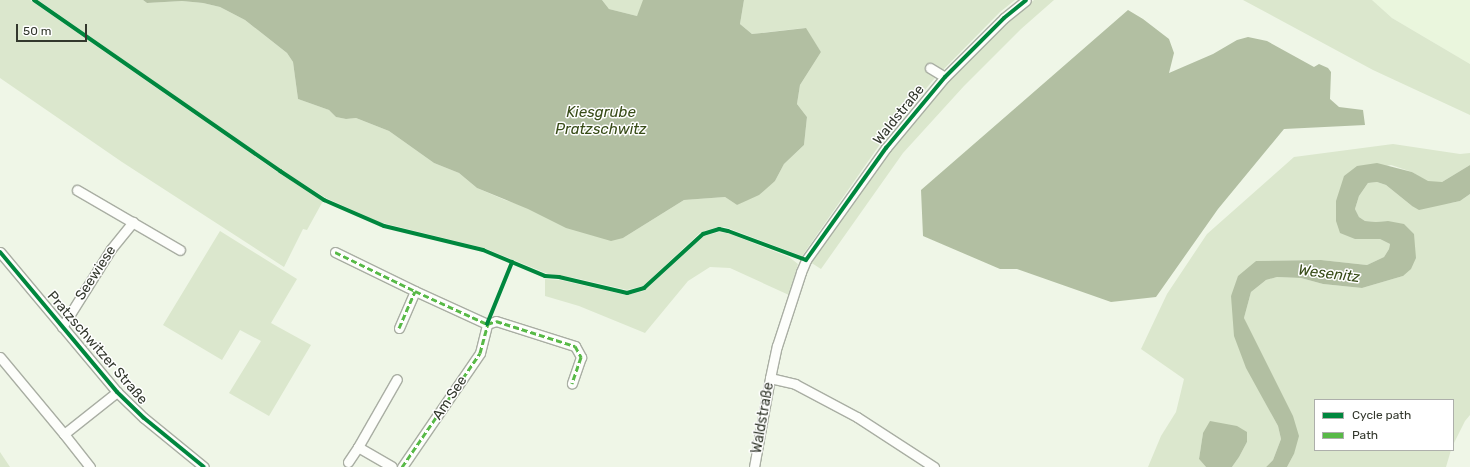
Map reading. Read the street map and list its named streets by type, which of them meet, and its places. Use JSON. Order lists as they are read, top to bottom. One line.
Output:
{"streets":{"street":["Waldstraße","Seewiese","Pratzschwitzer Straße","Am See"]},"crossings":[["Seewiese","Pratzschwitzer Straße"]],"water":["Kiesgrube Pratzschwitz","Wesenitz"],"legend":["Cycle path","Path"],"scale_bar":"50 m"}
